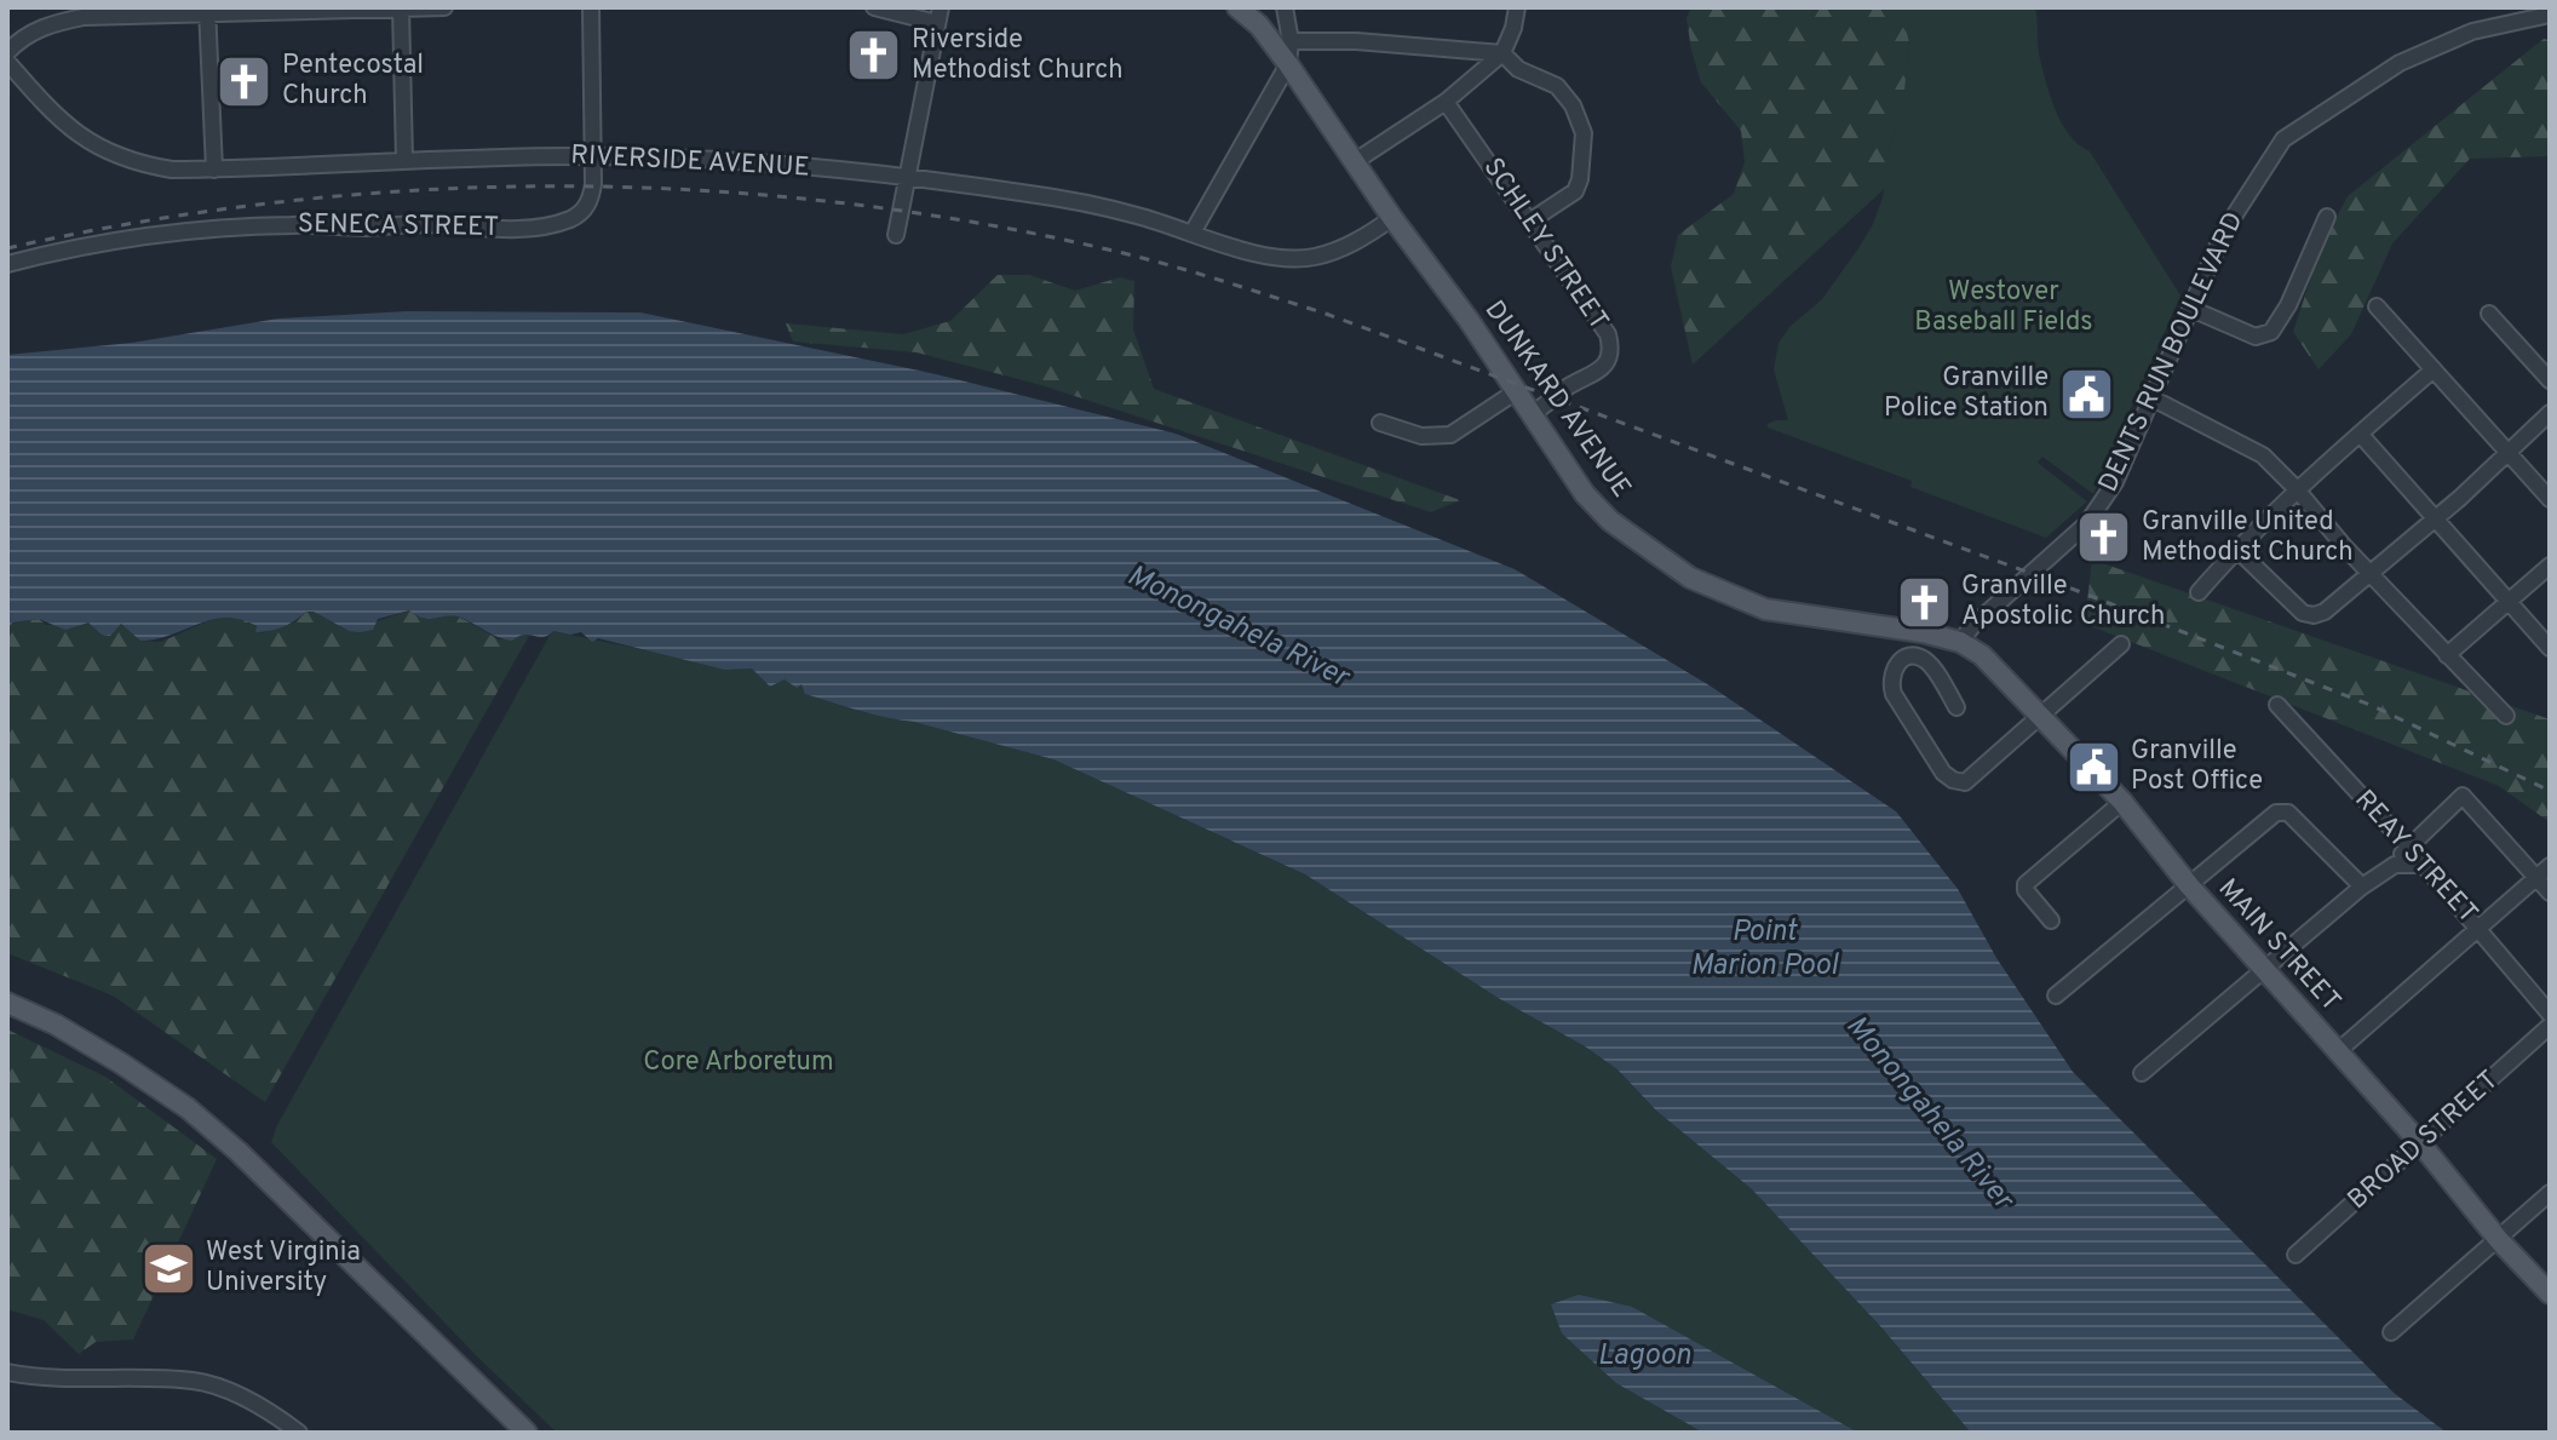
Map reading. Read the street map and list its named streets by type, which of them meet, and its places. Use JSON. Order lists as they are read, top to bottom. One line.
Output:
{"streets":{"main road":["DUNKARD AVENUE","MAIN STREET"],"street":["RIVERSIDE AVENUE","SENECA STREET","SCHLEY STREET","DENTS RUN BOULEVARD","REAY STREET","BROAD STREET"]},"crossings":[["RIVERSIDE AVENUE","SENECA STREET"],["RIVERSIDE AVENUE","DUNKARD AVENUE"],["SCHLEY STREET","DUNKARD AVENUE"],["DENTS RUN BOULEVARD","DUNKARD AVENUE"],["DENTS RUN BOULEVARD","MAIN STREET"],["DUNKARD AVENUE","MAIN STREET"],["MAIN STREET","BROAD STREET"]],"water":["Monongahela River","Point Marion Pool","Lagoon"],"parks":["Westover Baseball Fields","Core Arboretum"],"places":{"church":["Riverside Methodist Church","Pentecostal Church","Granville United Methodist Church","Granville Apostolic Church"],"public building":["Granville Police Station","Granville Post Office"],"school or university":["West Virginia University"]}}
